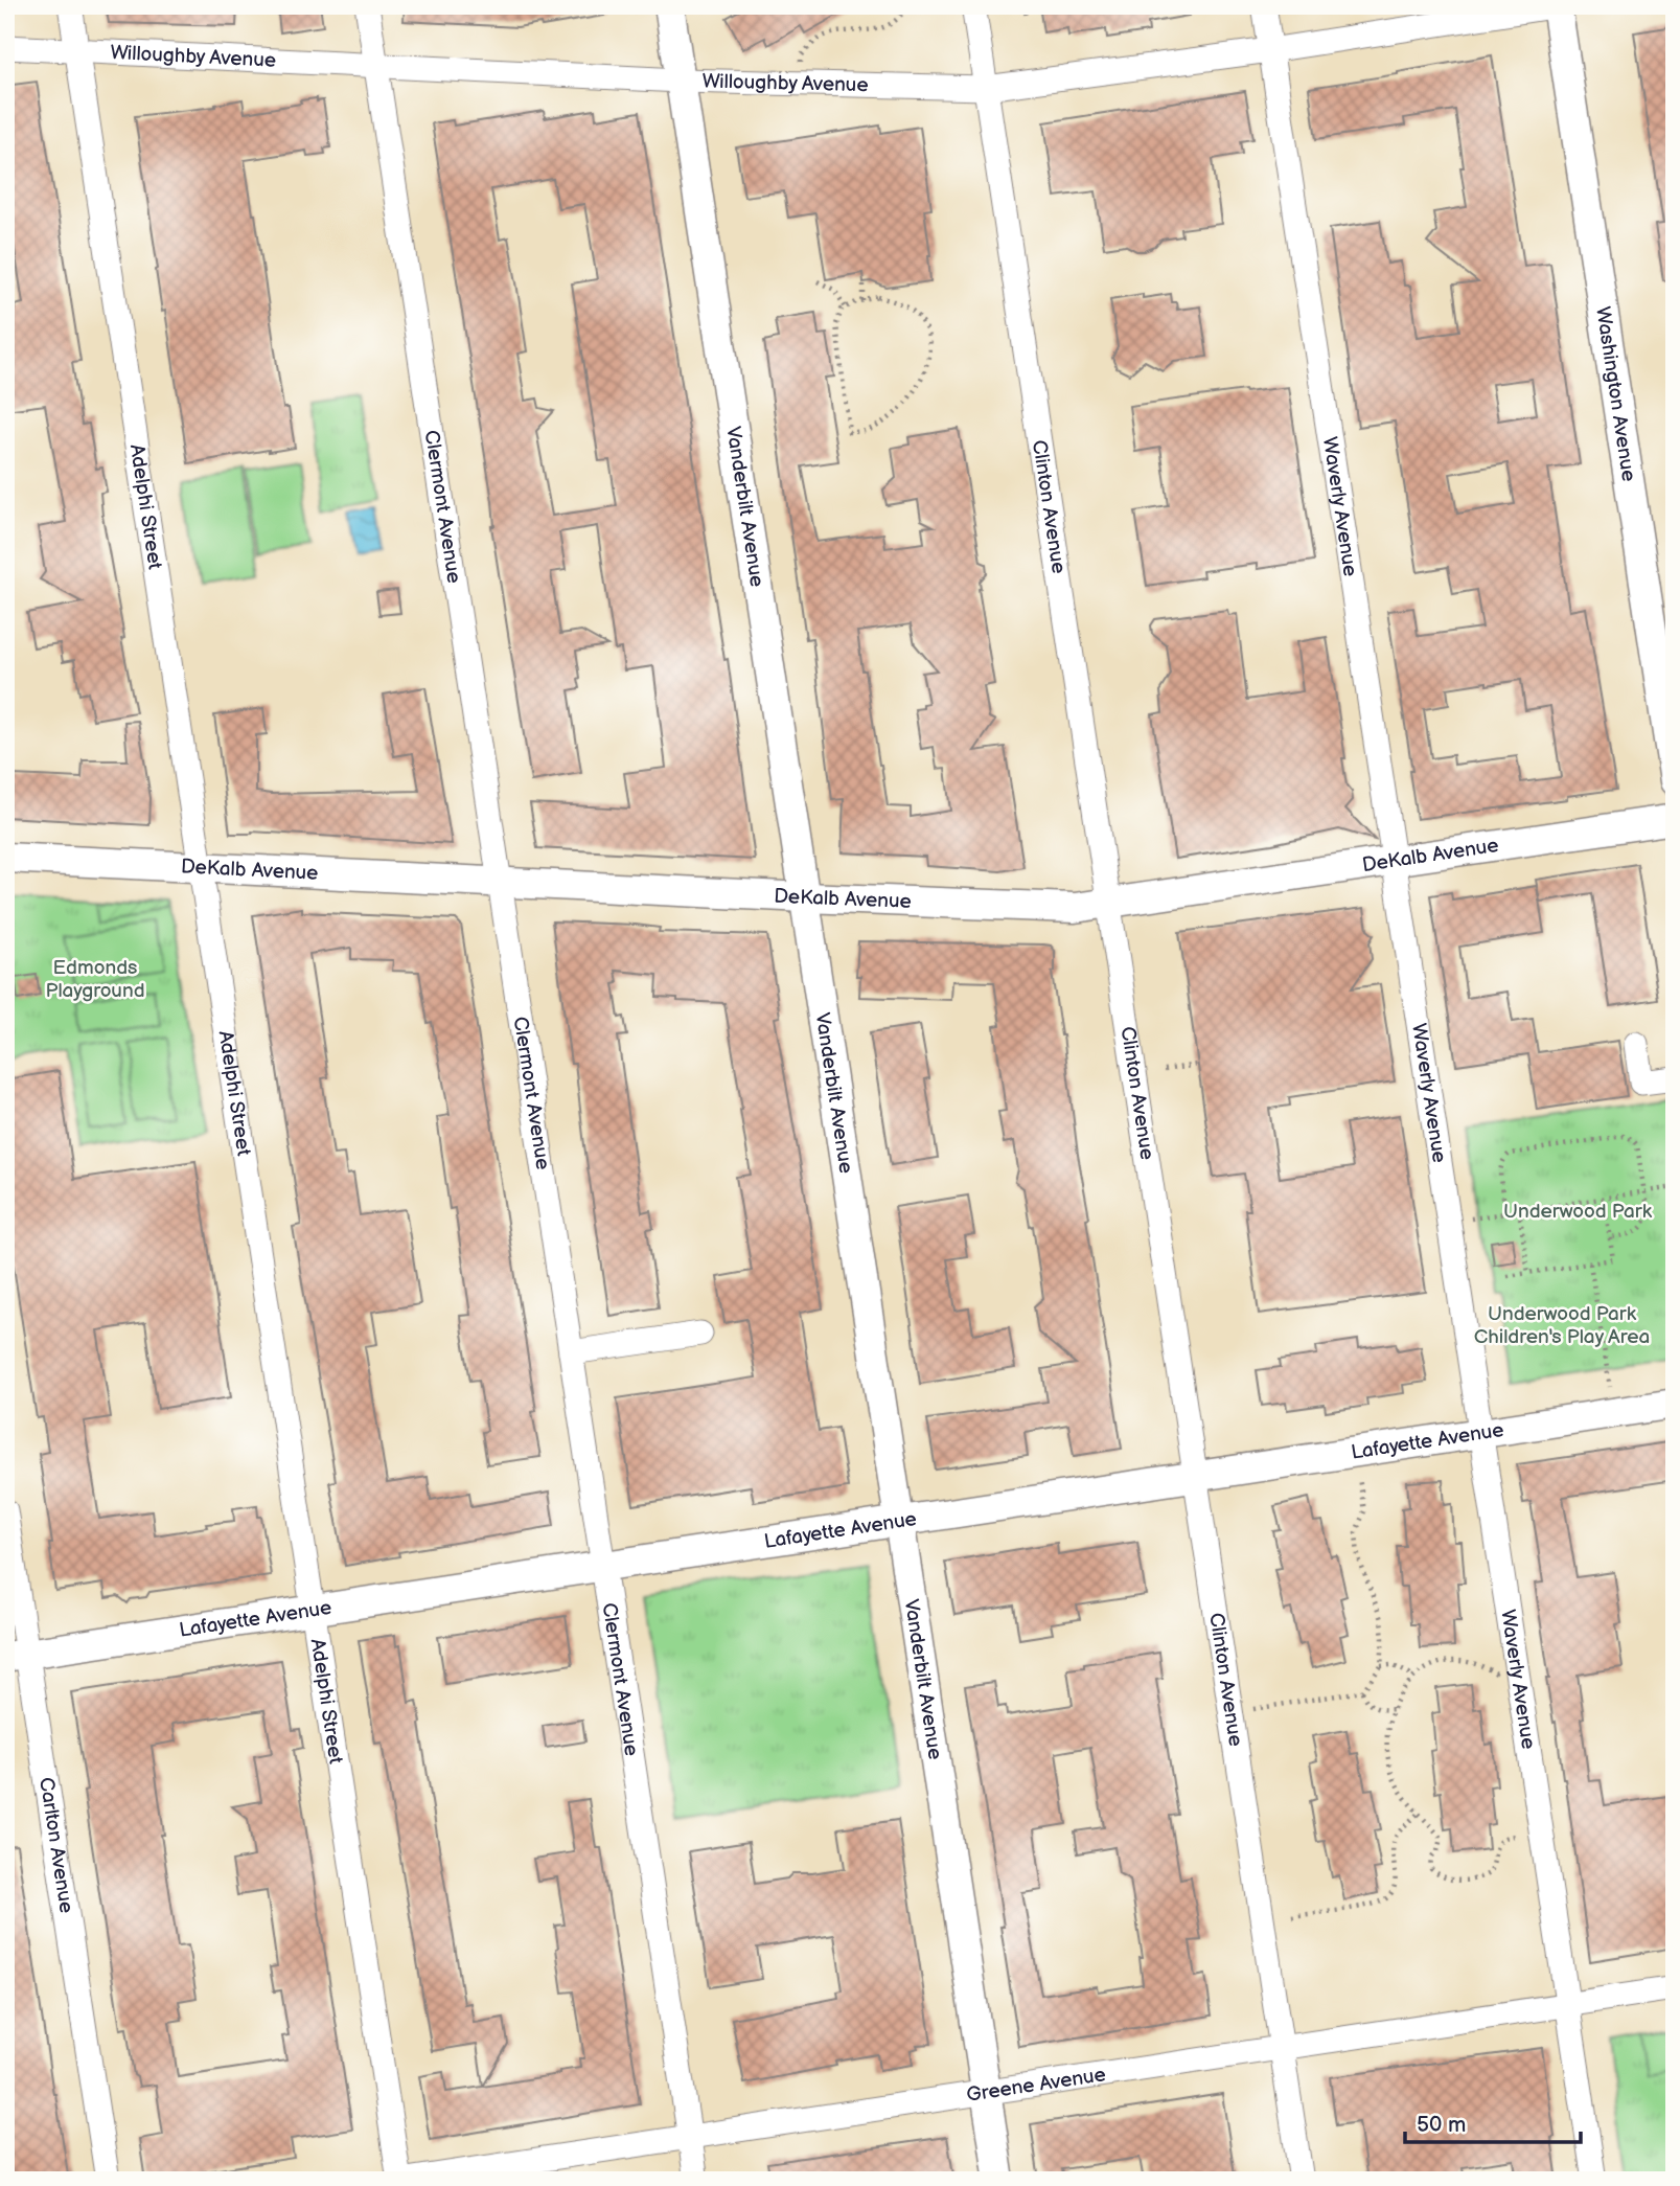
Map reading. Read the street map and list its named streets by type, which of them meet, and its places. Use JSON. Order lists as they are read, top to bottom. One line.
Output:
{"streets":{"main road":["Washington Avenue","Vanderbilt Avenue","DeKalb Avenue","Lafayette Avenue"],"street":["Willoughby Avenue","Adelphi Street","Clermont Avenue","Clinton Avenue","Waverly Avenue","Carlton Avenue","Greene Avenue"]},"crossings":[["Willoughby Avenue","Washington Avenue"],["Willoughby Avenue","Adelphi Street"],["Willoughby Avenue","Clermont Avenue"],["Willoughby Avenue","Vanderbilt Avenue"],["Willoughby Avenue","Clinton Avenue"],["Willoughby Avenue","Waverly Avenue"],["Adelphi Street","DeKalb Avenue"],["Adelphi Street","Lafayette Avenue"],["Adelphi Street","Greene Avenue"],["Clermont Avenue","DeKalb Avenue"],["Clermont Avenue","Lafayette Avenue"],["Clermont Avenue","Greene Avenue"],["Vanderbilt Avenue","DeKalb Avenue"],["Vanderbilt Avenue","Lafayette Avenue"],["Vanderbilt Avenue","Greene Avenue"],["Clinton Avenue","DeKalb Avenue"],["Clinton Avenue","Lafayette Avenue"],["Clinton Avenue","Greene Avenue"],["Waverly Avenue","DeKalb Avenue"],["Waverly Avenue","Lafayette Avenue"],["Waverly Avenue","Greene Avenue"],["Lafayette Avenue","Carlton Avenue"]],"parks":["Edmonds Playground","Underwood Park","Underwood Park Children's Play Area"],"scale_bar":"50 m"}
